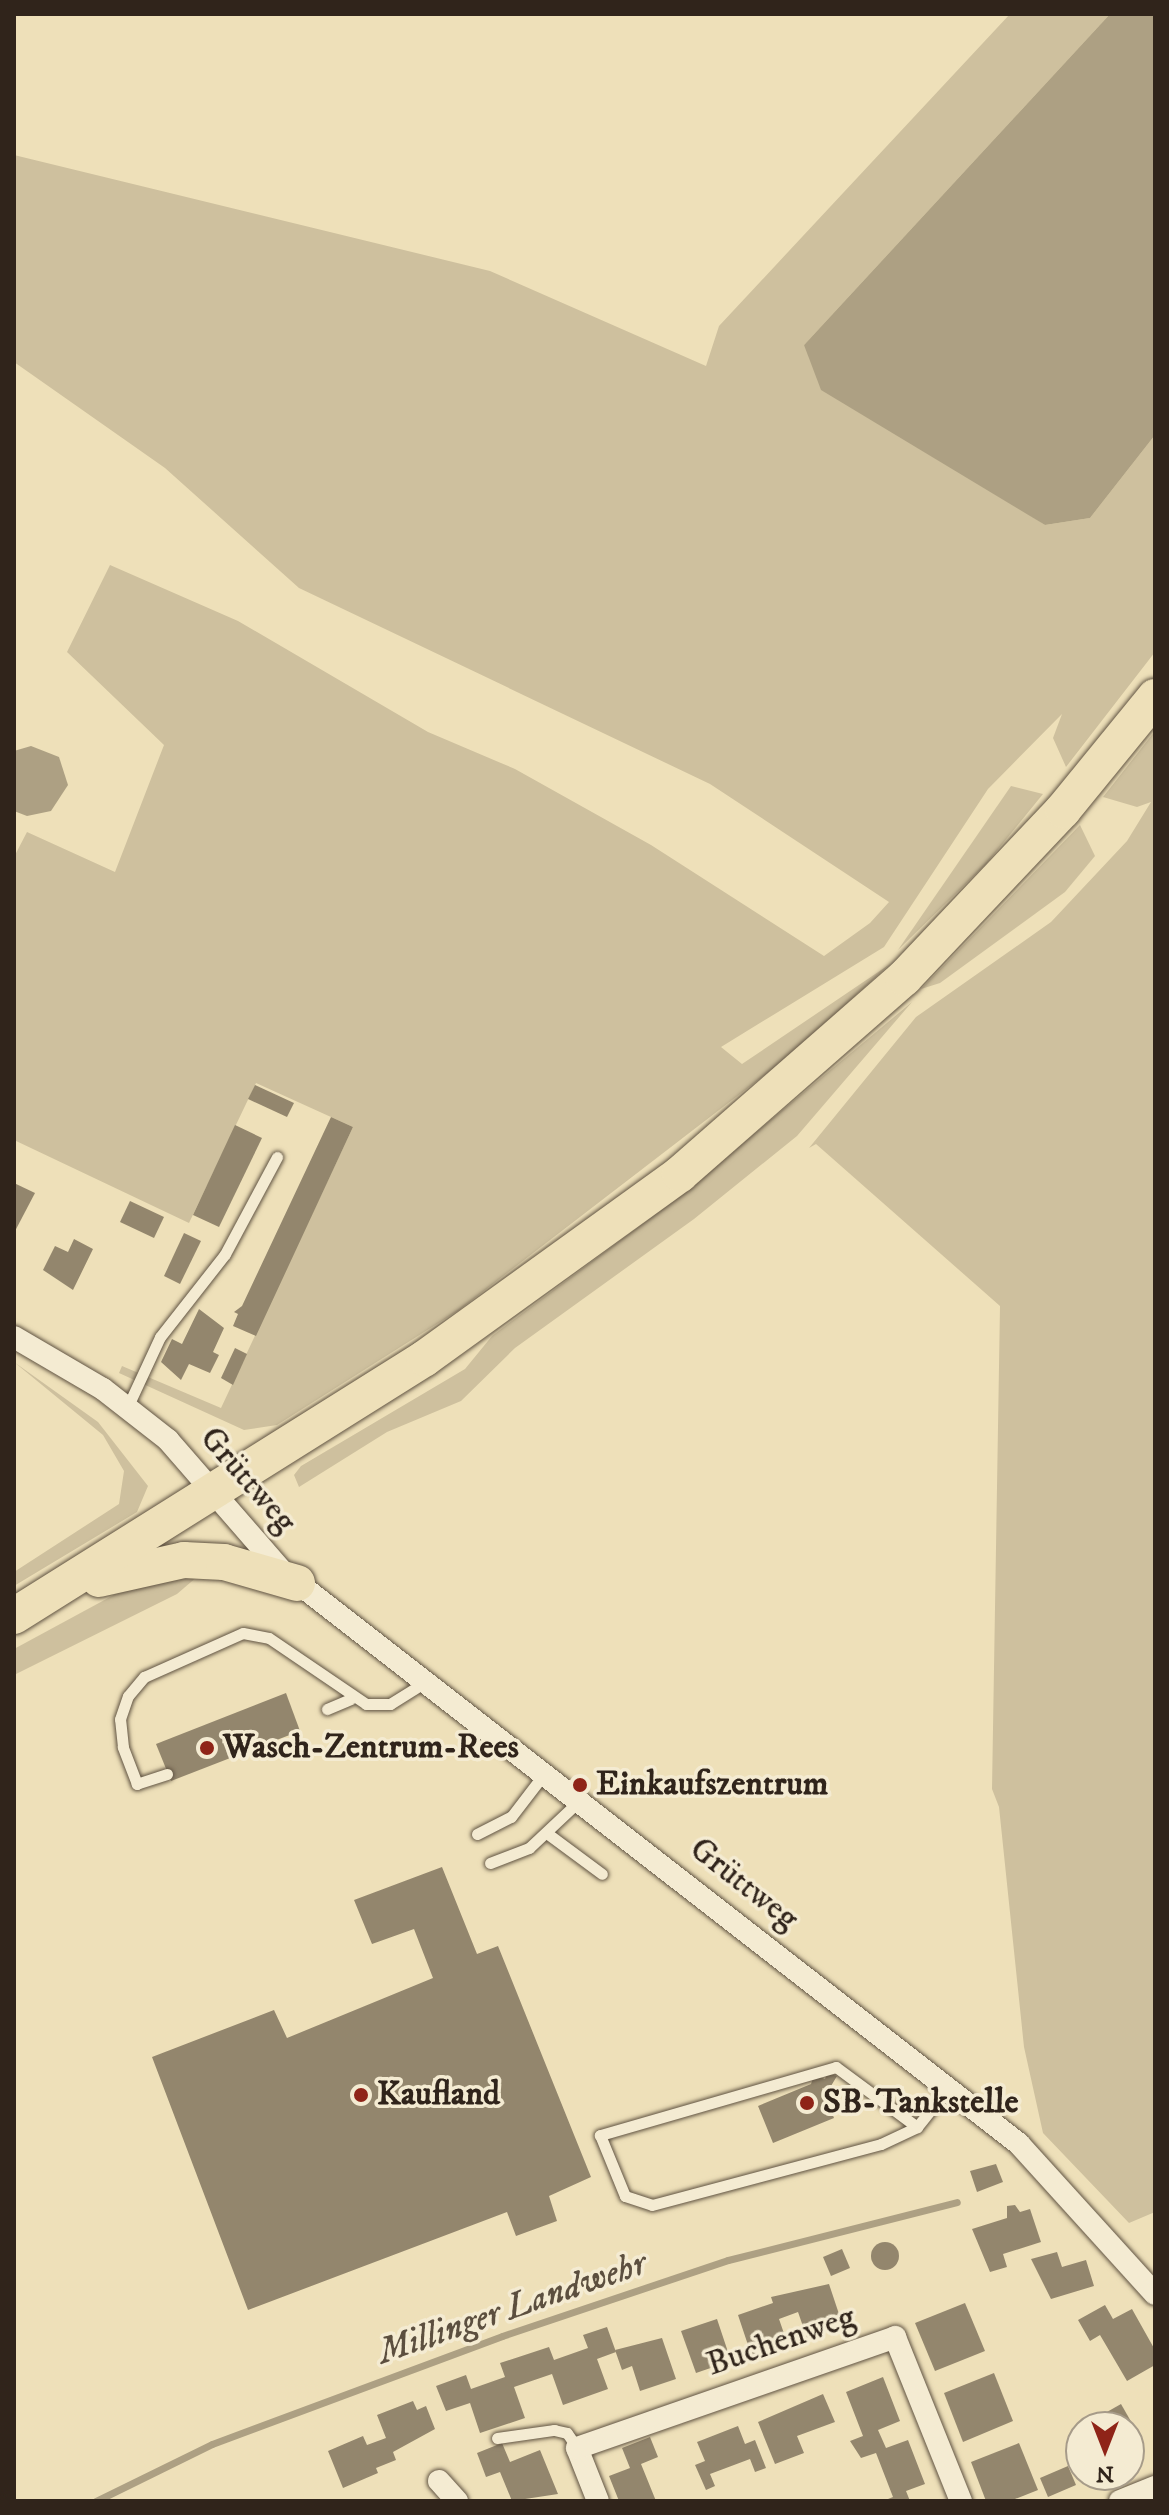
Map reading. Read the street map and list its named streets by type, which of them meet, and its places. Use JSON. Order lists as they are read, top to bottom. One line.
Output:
{"streets":{"street":["Grüttweg","Buchenweg"]},"water":["Millinger Landwehr"],"places":["Wasch-Zentrum-Rees","Einkaufszentrum","Kaufland","SB-Tankstelle"],"north":"bottom"}
